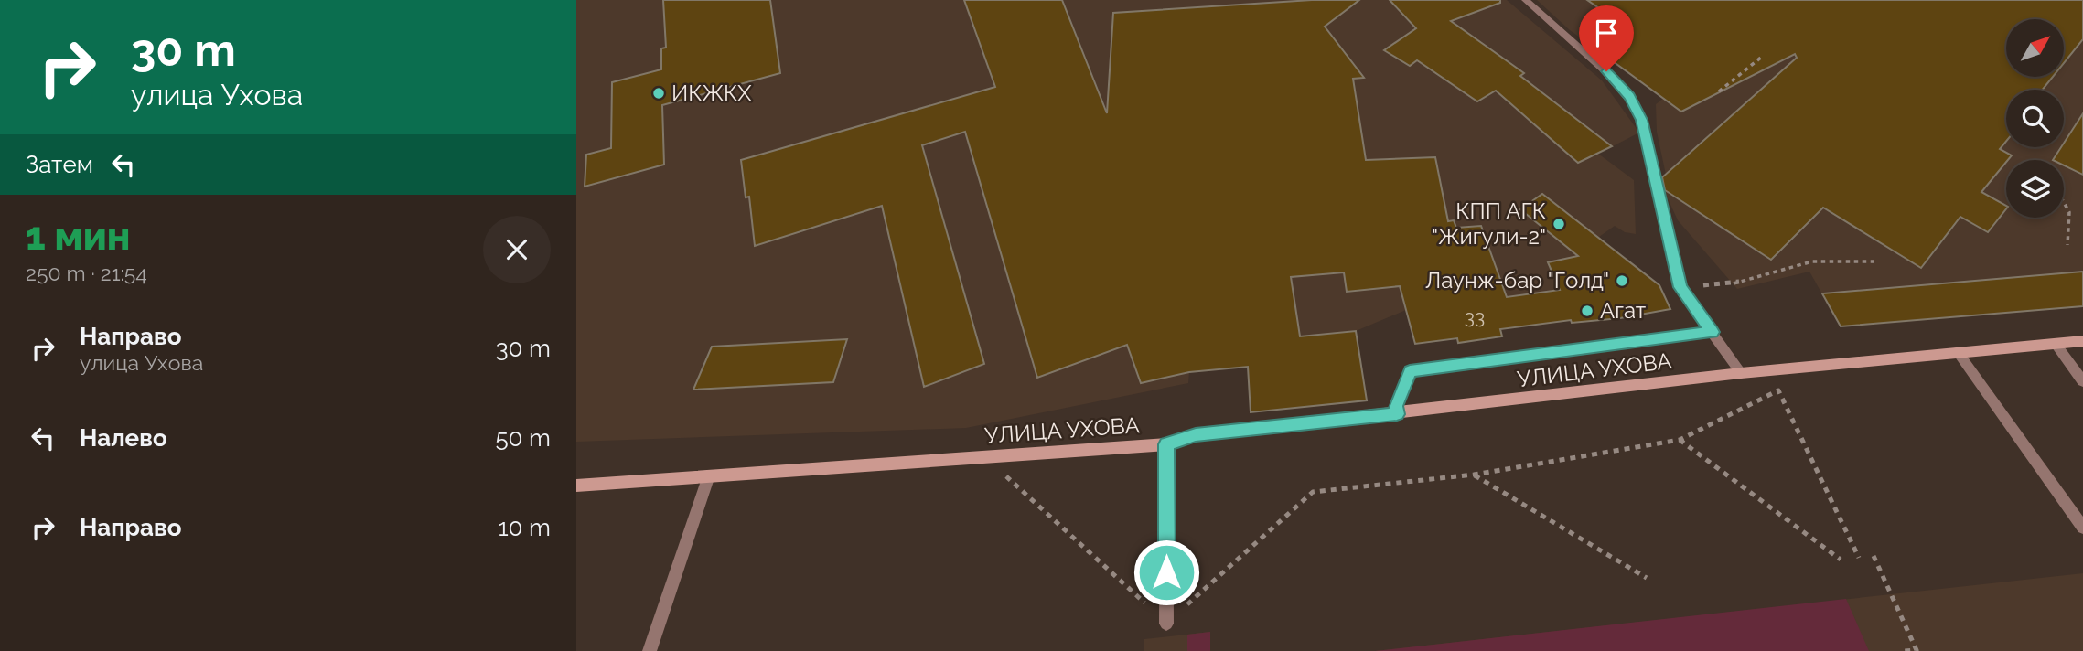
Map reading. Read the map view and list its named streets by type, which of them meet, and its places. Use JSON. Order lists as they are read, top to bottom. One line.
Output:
{"streets":{"street":["УЛИЦА УХОВА"]},"places":["ИКЖКХ","КПП АГК \"Жигули-2\"","Лаунж-бар \"Голд\"","Агат"],"house_numbers":["33"],"north":"top right","page":{"turn":["30 m","улица Ухова"],"then":"Затем","heading":["1 мин","250 m · 21:54"],"list":[{"name":"Направо","note":"улица Ухова","value":"30 m"},{"name":"Налево","value":"50 m"},{"name":"Направо","value":"10 m"}]}}
